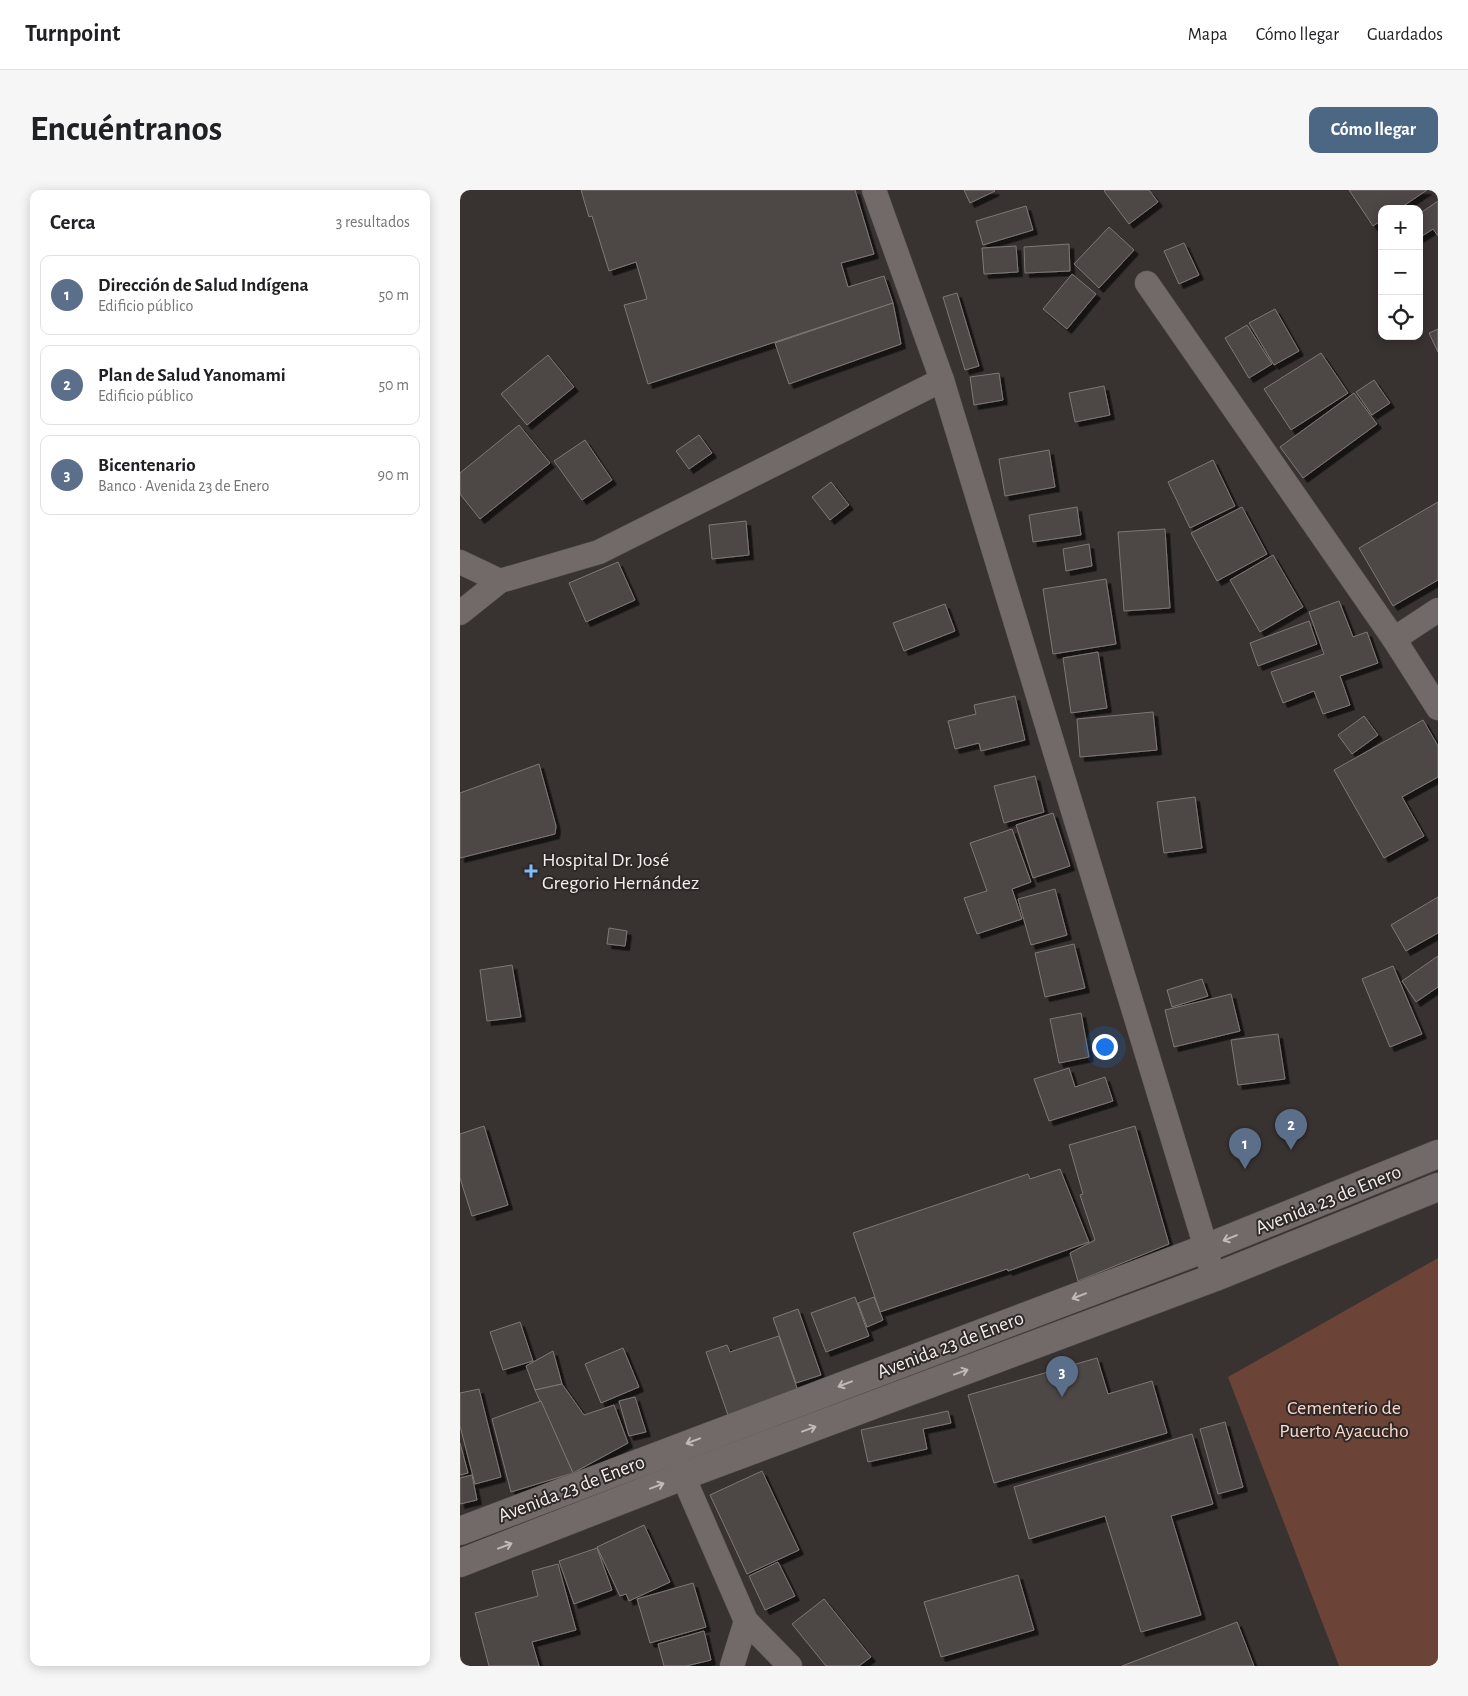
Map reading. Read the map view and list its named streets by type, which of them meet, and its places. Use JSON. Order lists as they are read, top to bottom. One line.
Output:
{"streets":{"main road":["Avenida 23 de Enero"]},"parks":["Cementerio de Puerto Ayacucho"],"places":{"health":["Hospital Dr. José Gregorio Hernández"]},"page":{"header":"Turnpoint","nav":["Mapa","Cómo llegar","Guardados"],"buttons":"Cómo llegar","title":"Encuéntranos","heading":["Cerca","3 resultados"],"map_buttons":["+","−"],"list":[{"mark":"1","name":"Dirección de Salud Indígena","note":"Edificio público","value":"50 m"},{"mark":"2","name":"Plan de Salud Yanomami","note":"Edificio público","value":"50 m"},{"mark":"3","name":"Bicentenario","note":"Banco · Avenida 23 de Enero","value":"90 m"}],"pins":["2","1","3"]}}
